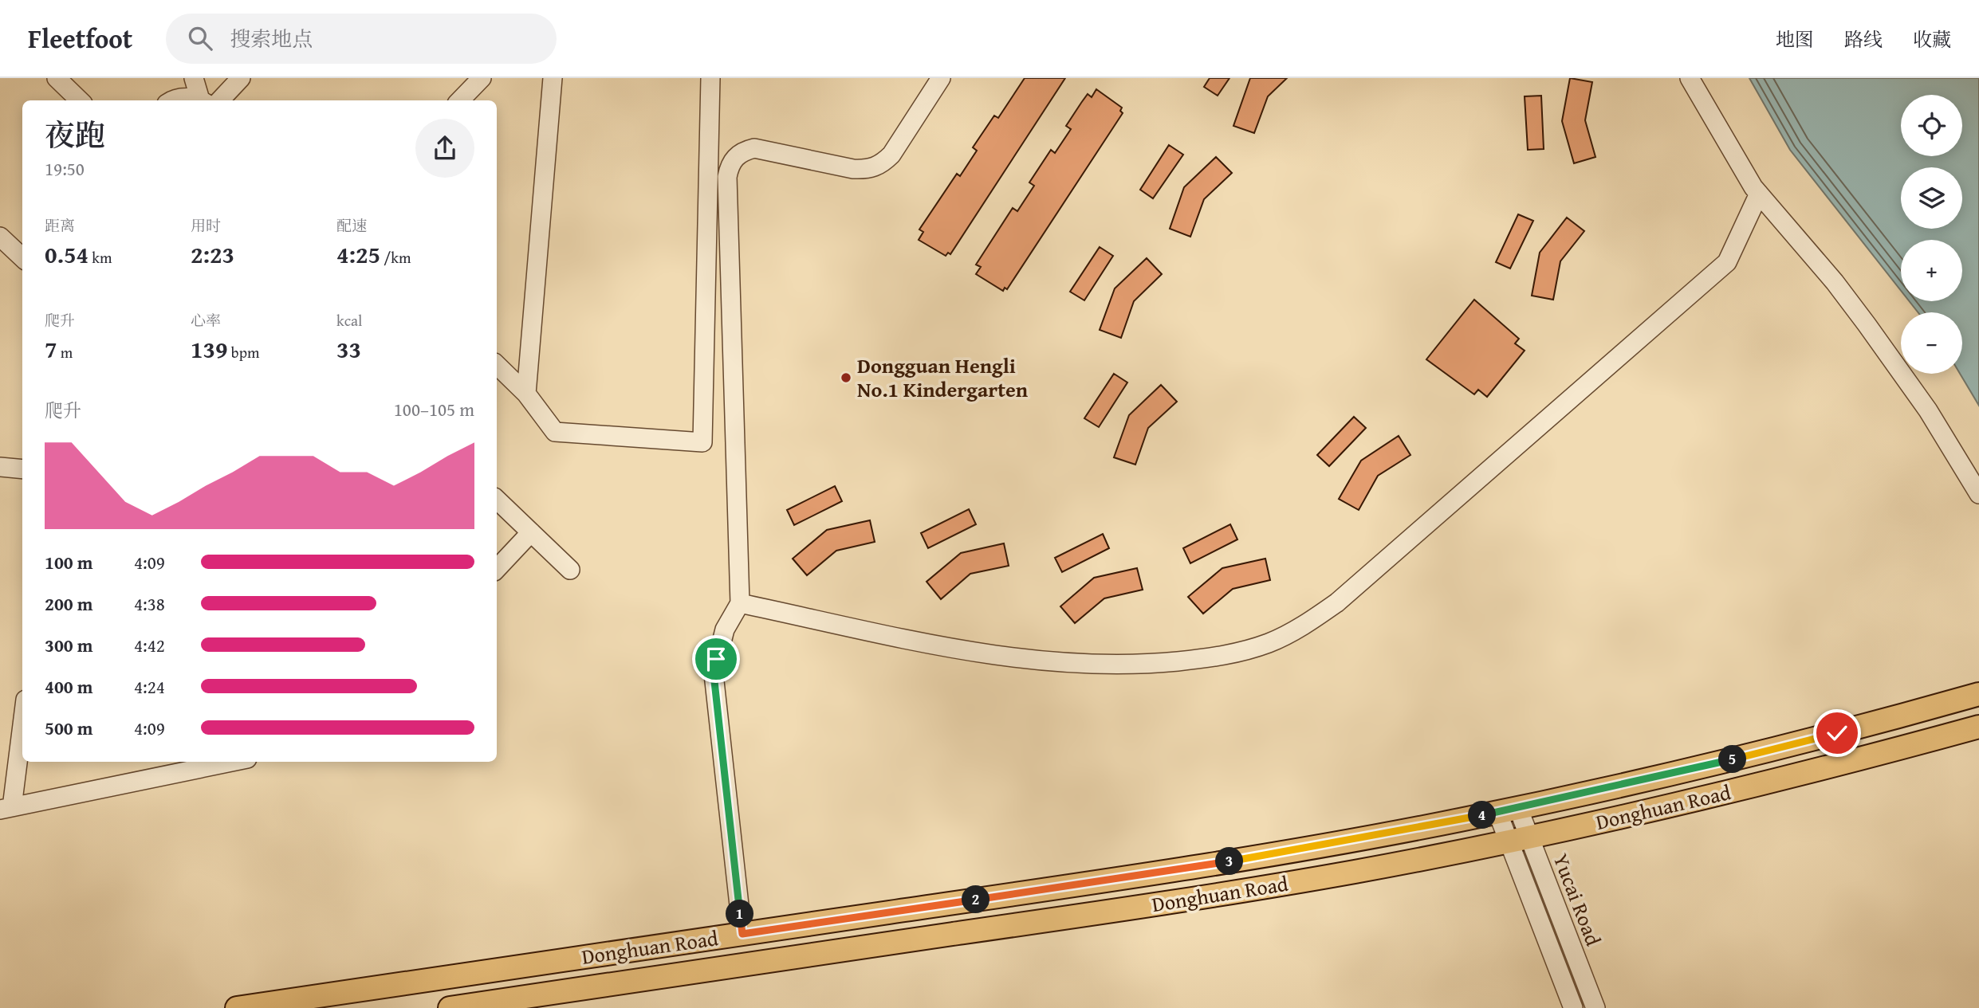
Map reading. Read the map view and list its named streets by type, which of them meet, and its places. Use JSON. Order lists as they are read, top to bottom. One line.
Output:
{"streets":{"main road":["Donghuan Road"],"street":["Yucai Road"]},"crossings":[["Donghuan Road","Yucai Road"]],"places":["Dongguan Hengli No.1 Kindergarten"],"page":{"header":"Fleetfoot","search":"搜索地点","nav":["地图","路线","收藏"],"map_buttons":["+","−"],"heading":["夜跑","19:50"],"stats":[["距离","0.54 km"],["用时","2:23"],["配速","4:25 /km"],["爬升","7 m"],["心率","139 bpm"],["kcal","33"]],"chart":["爬升","100–105 m"],"list":[{"name":"100 m","note":"4:09"},{"name":"200 m","note":"4:38"},{"name":"300 m","note":"4:42"},{"name":"400 m","note":"4:24"},{"name":"500 m","note":"4:09"}],"pins":["5","4","3","2","1"]}}
